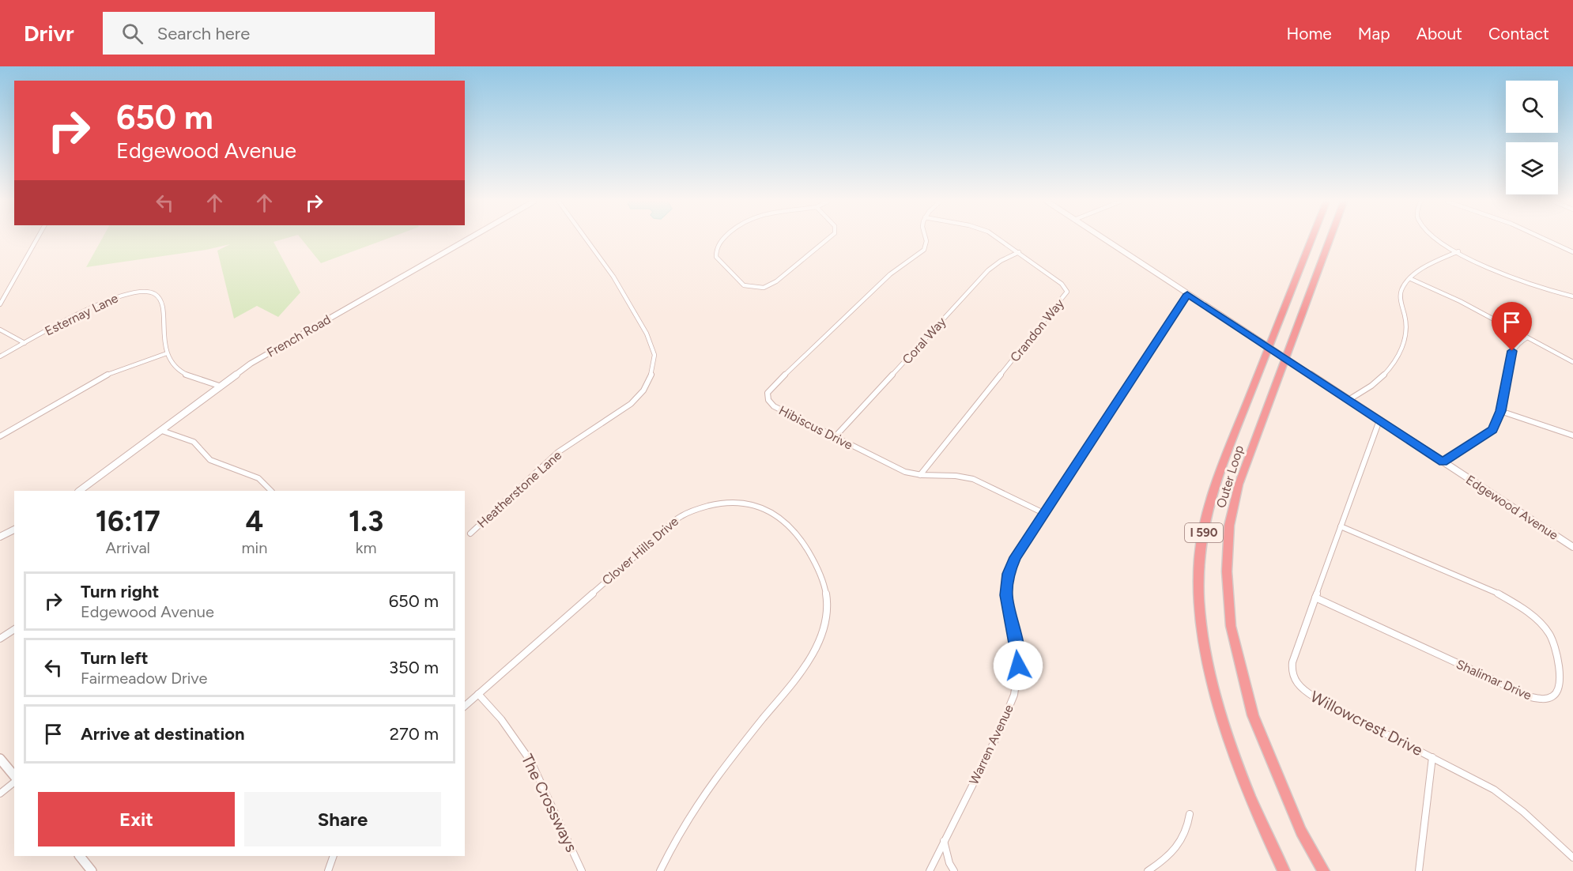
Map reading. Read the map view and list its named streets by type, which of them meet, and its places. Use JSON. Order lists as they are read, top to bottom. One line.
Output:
{"streets":{"highway":["Outer Loop","I 590"],"street":["Esternay Lane","Crandon Way","French Road","Coral Way","Hibiscus Drive","Heatherstone Lane","Edgewood Avenue","Clover Hills Drive","Shalimar Drive","Willowcrest Drive","Warren Avenue","The Crossways"]},"crossings":[["Crandon Way","Coral Way"],["Crandon Way","Hibiscus Drive"],["Coral Way","Hibiscus Drive"],["Hibiscus Drive","Warren Avenue"],["Edgewood Avenue","Willowcrest Drive"],["Edgewood Avenue","Warren Avenue"],["Clover Hills Drive","The Crossways"],["Shalimar Drive","Willowcrest Drive"]],"page":{"header":"Drivr","search":"Search here","nav":["Home","Map","About","Contact"],"turn":["650 m","Edgewood Avenue"],"eta":["16:17","Arrival","4","min","1.3","km"],"list":[{"name":"Turn right","note":"Edgewood Avenue","value":"650 m"},{"name":"Turn left","note":"Fairmeadow Drive","value":"350 m"},{"name":"Arrive at destination","value":"270 m"}],"buttons":["Exit","Share"]}}
